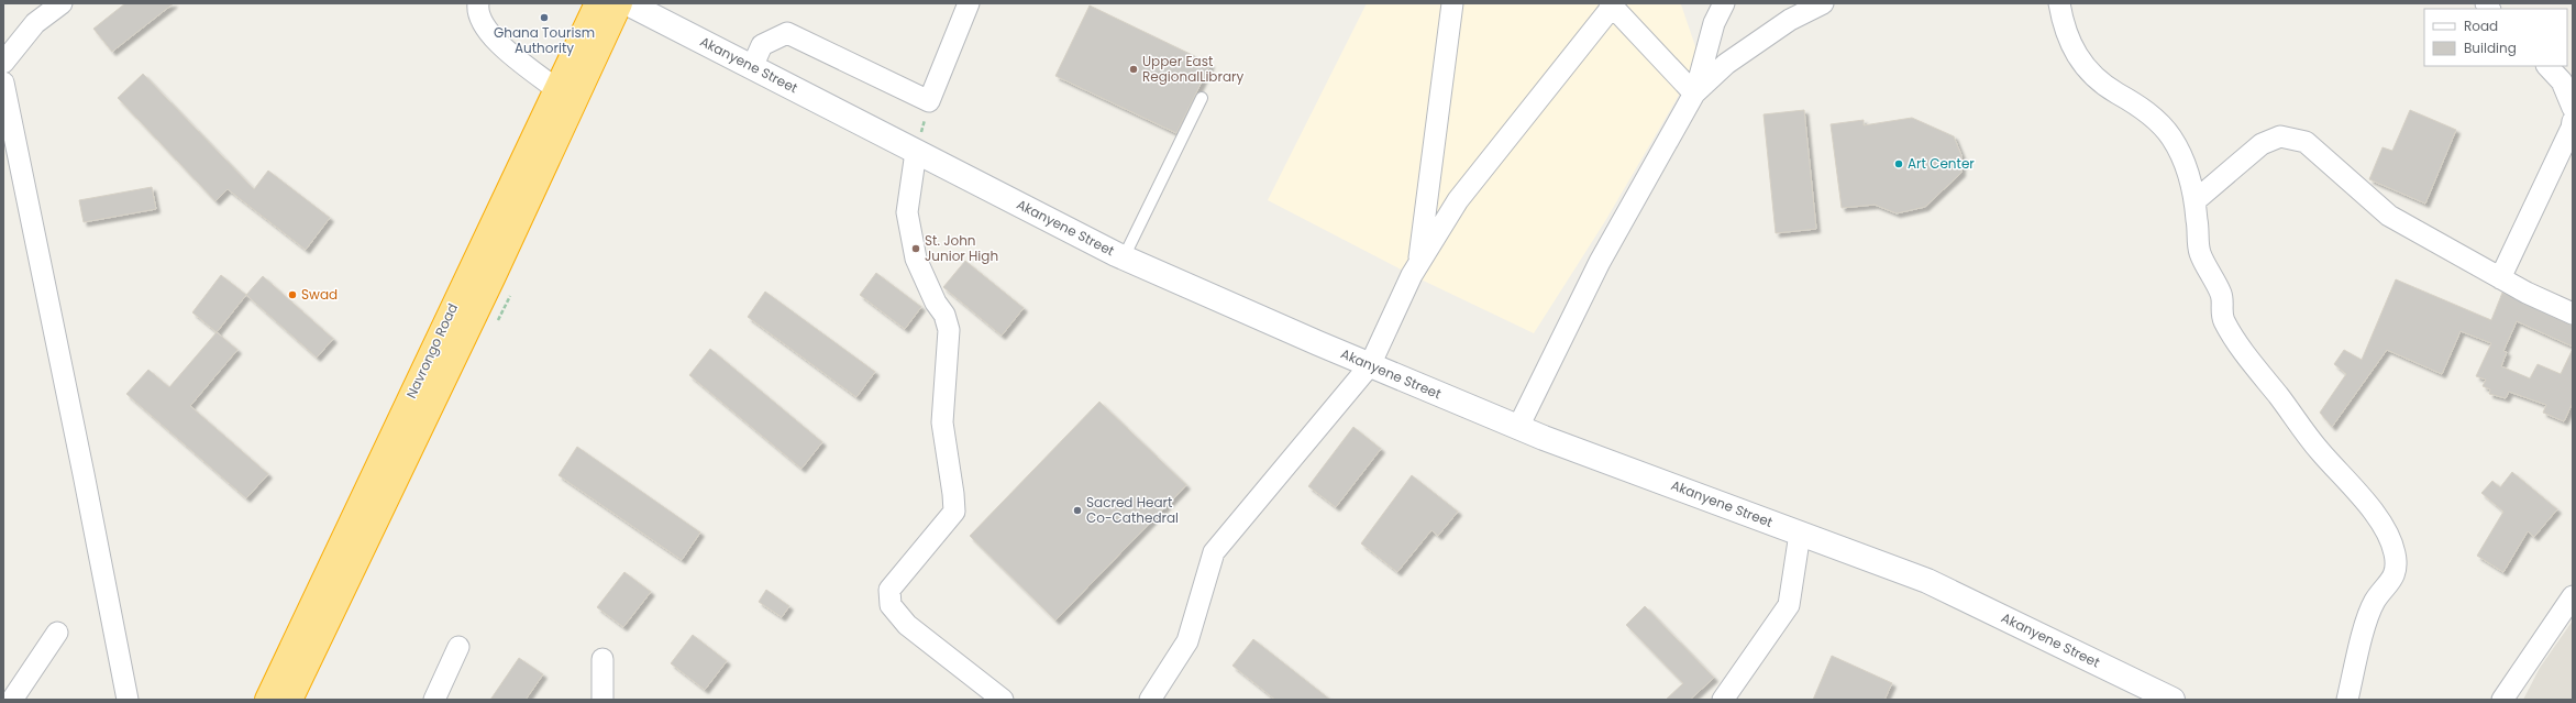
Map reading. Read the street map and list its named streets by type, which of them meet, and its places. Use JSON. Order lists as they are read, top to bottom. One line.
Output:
{"streets":{"highway":["Navrongo Road"],"street":["Akanyene Street"]},"places":["Ghana Tourism Authority","Upper East RegionalLibrary","Art Center","St. John Junior High","Swad","Sacred Heart Co-Cathedral"],"legend":["Road","Building"]}
